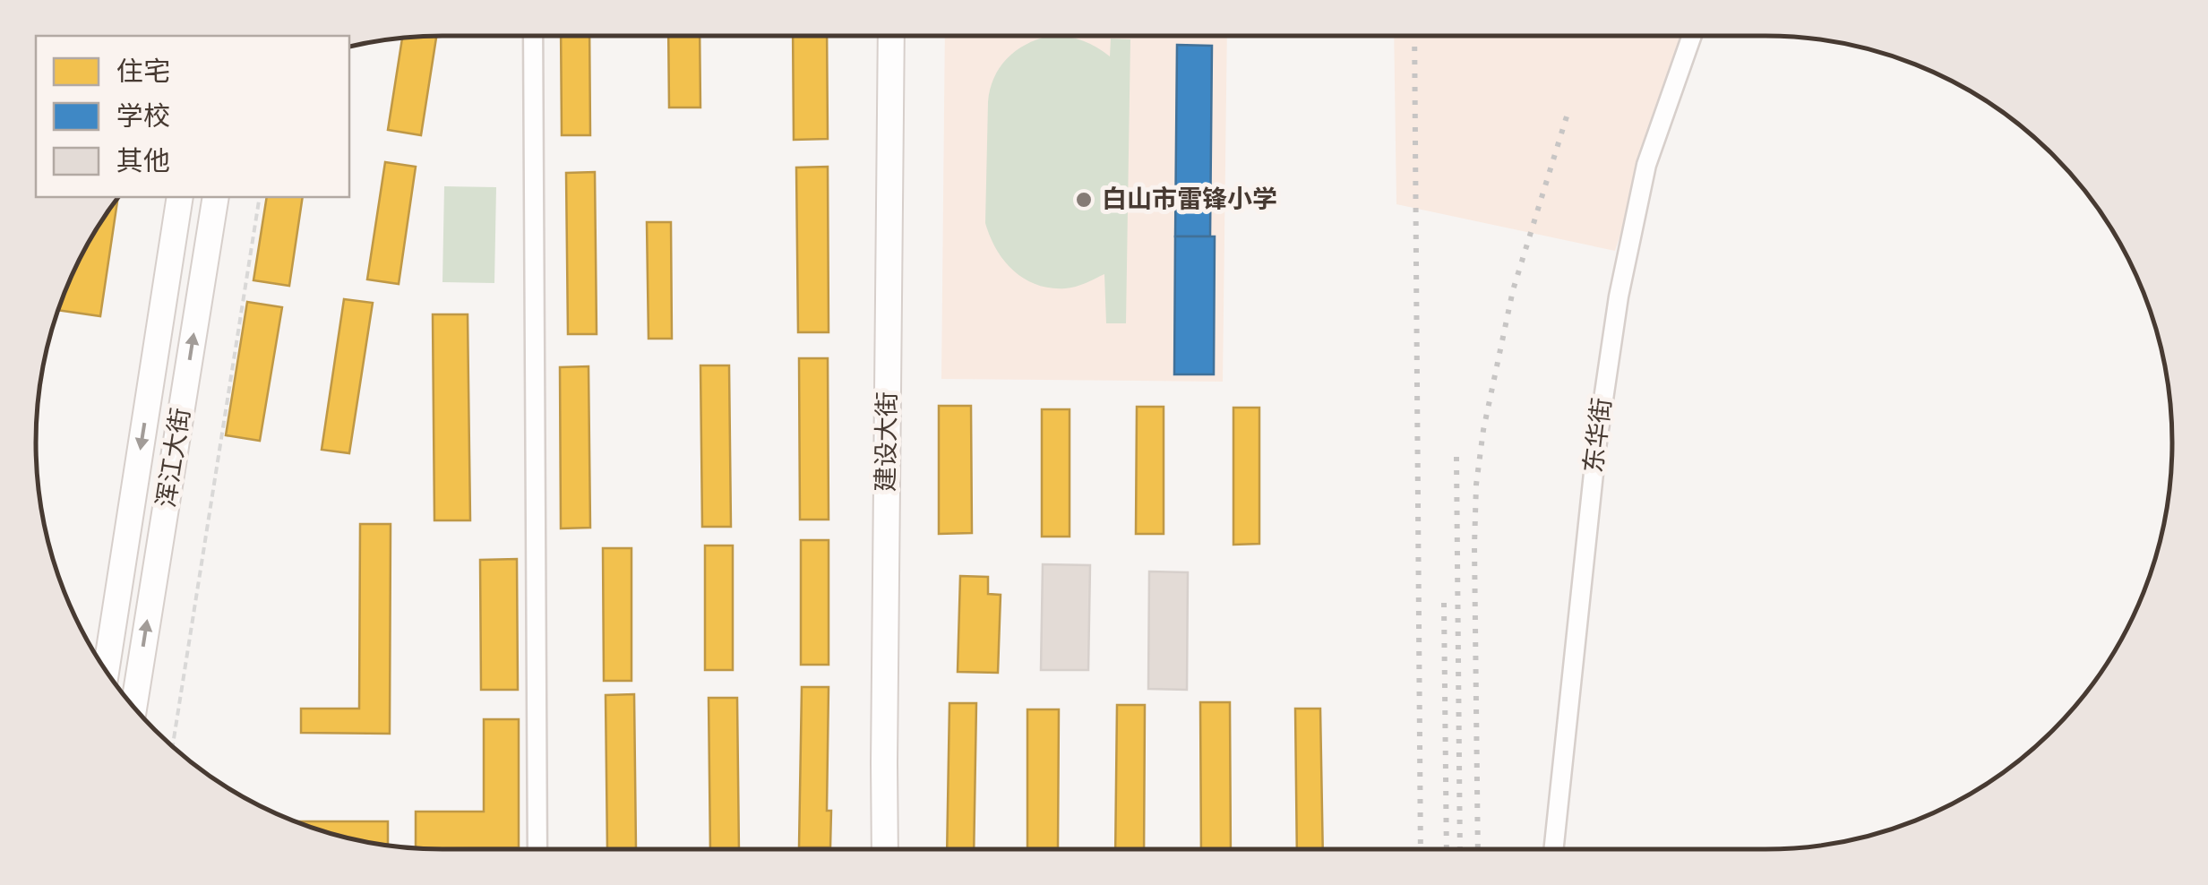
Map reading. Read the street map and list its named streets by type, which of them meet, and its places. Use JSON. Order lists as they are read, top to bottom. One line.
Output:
{"streets":{"main road":["建设大街","浑江大街"],"street":["东华街"]},"places":["白山市雷锋小学"],"legend":["住宅","学校","其他"]}
